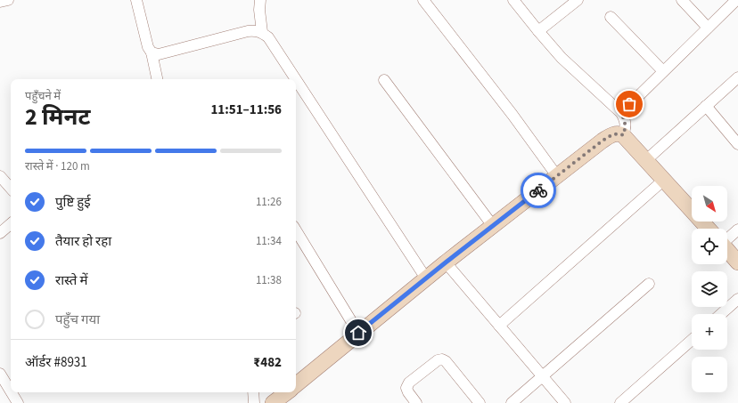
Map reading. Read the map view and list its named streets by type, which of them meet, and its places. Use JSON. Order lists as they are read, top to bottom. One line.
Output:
{"north":"bottom right","page":{"heading":["2 मिनट","पहुँचने में","11:51–11:56"],"panel":["ऑर्डर #8931","₹482"],"bar":"रास्ते में · 120 m","list":[["पुष्टि हुई","11:26"],["तैयार हो रहा","11:34"],["रास्ते में","11:38"],"पहुँच गया"],"map_buttons":["+","−"]}}
